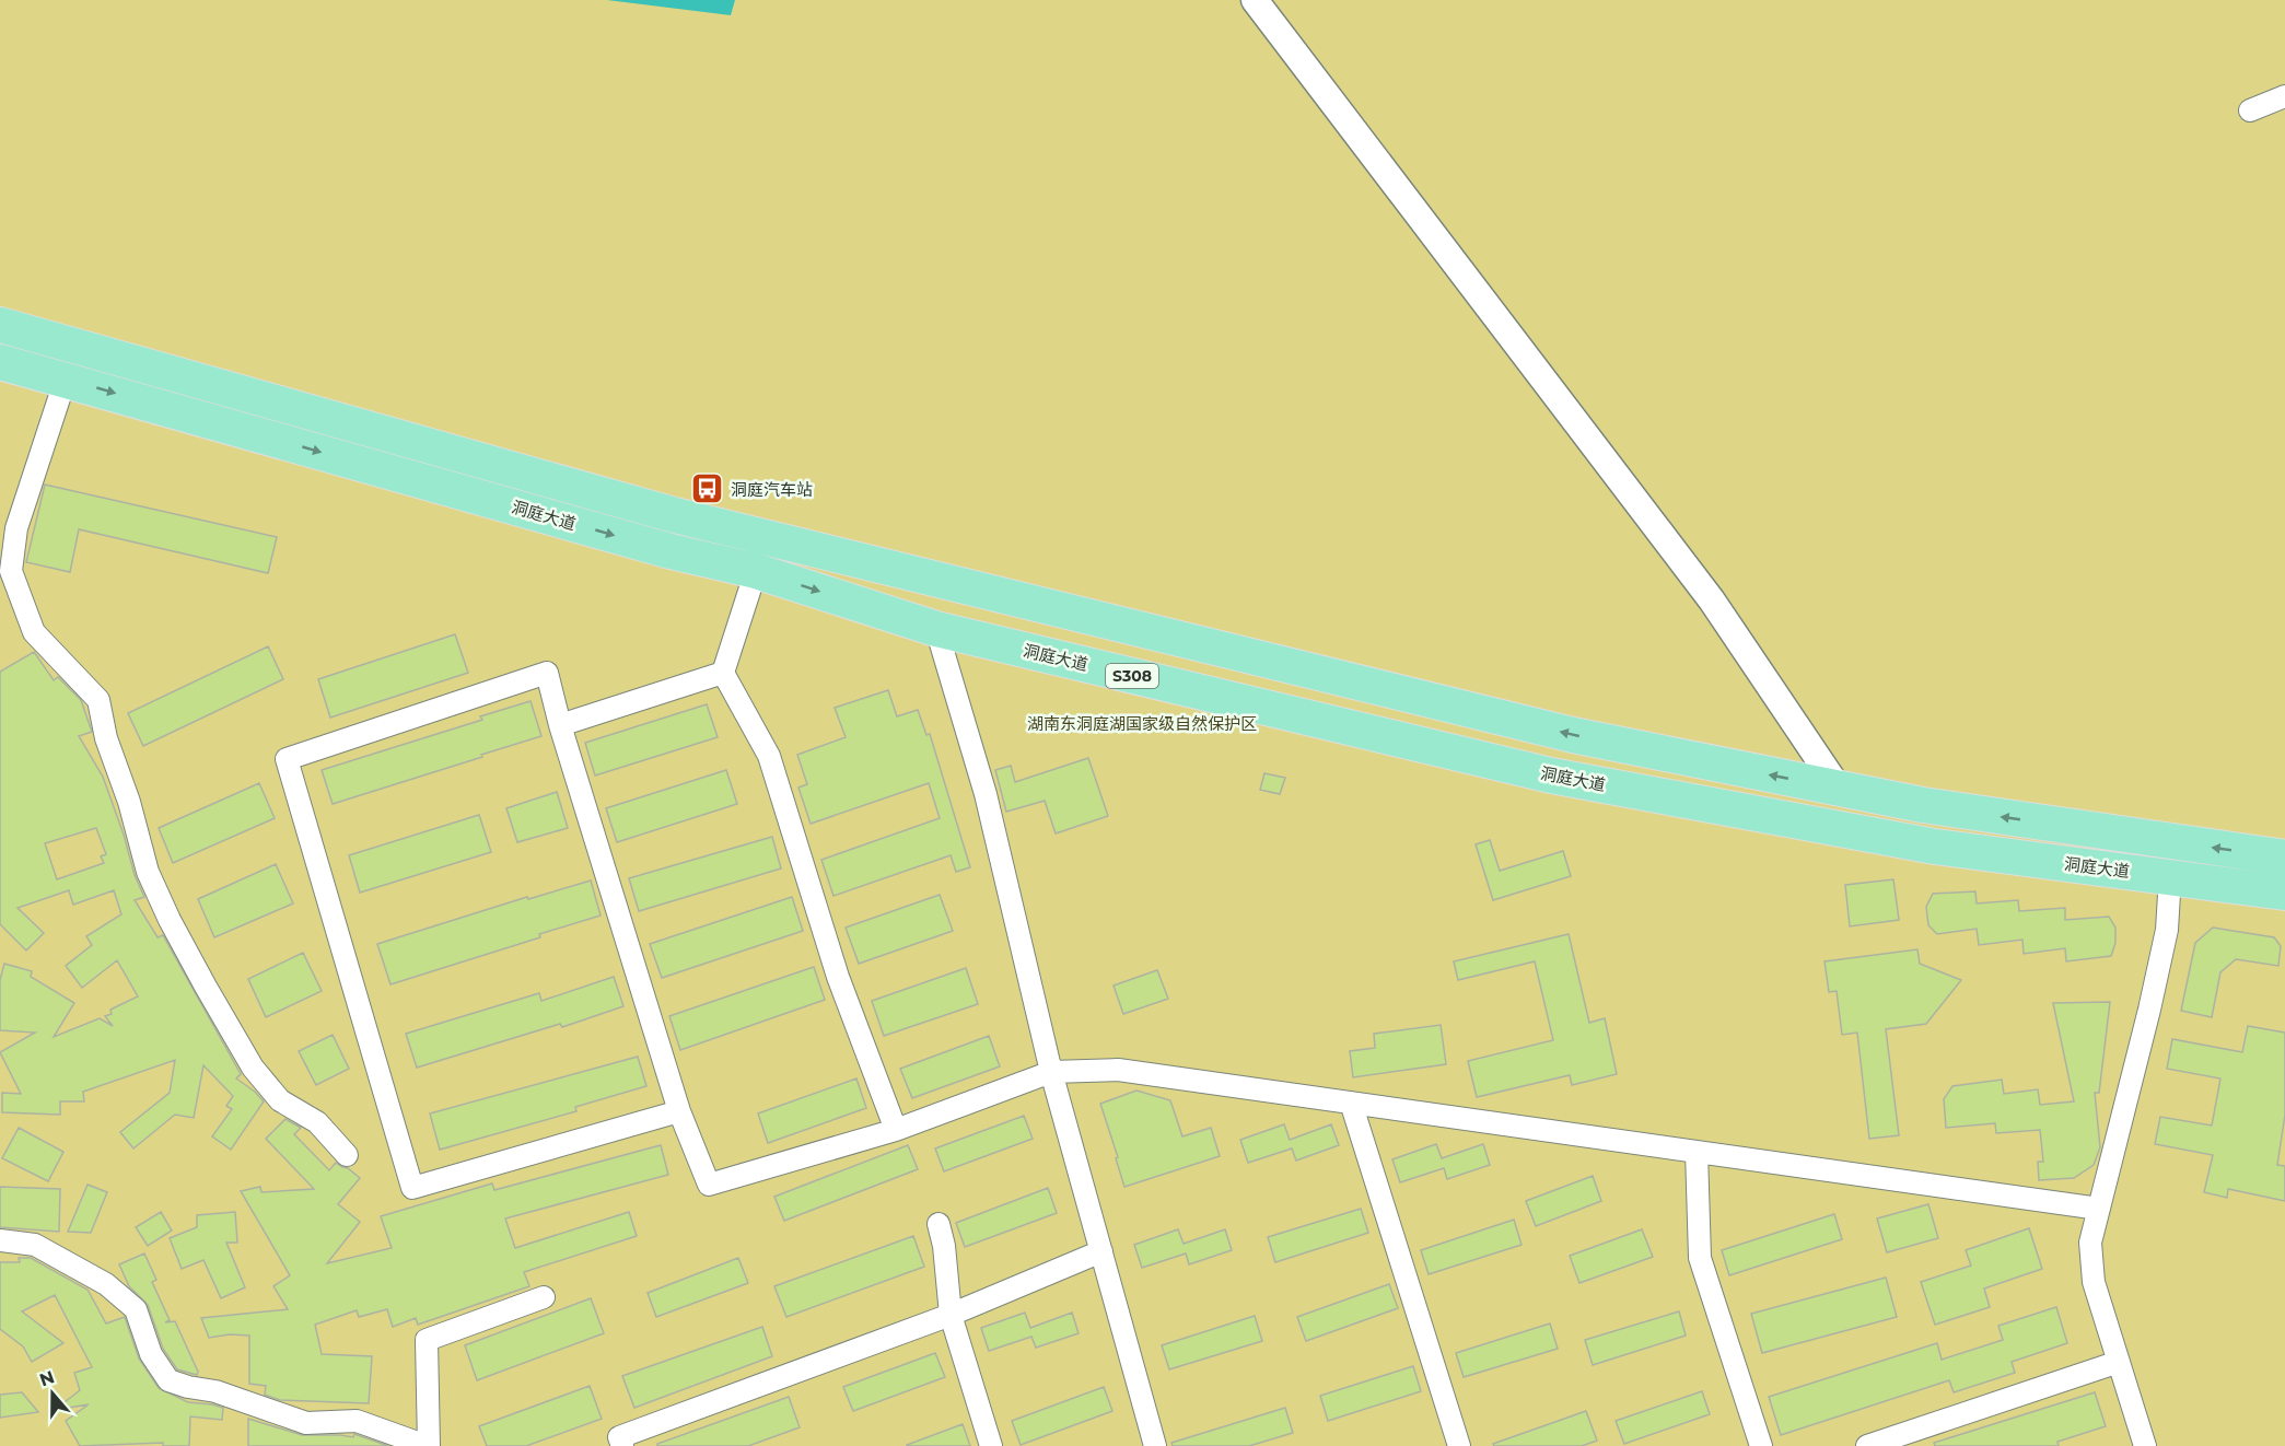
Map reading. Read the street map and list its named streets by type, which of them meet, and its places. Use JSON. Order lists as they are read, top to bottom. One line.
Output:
{"streets":{"main road":["洞庭大道","S308"]},"parks":["湖南东洞庭湖国家级自然保护区"],"places":{"bus stop":["洞庭汽车站"]},"north":"top"}
